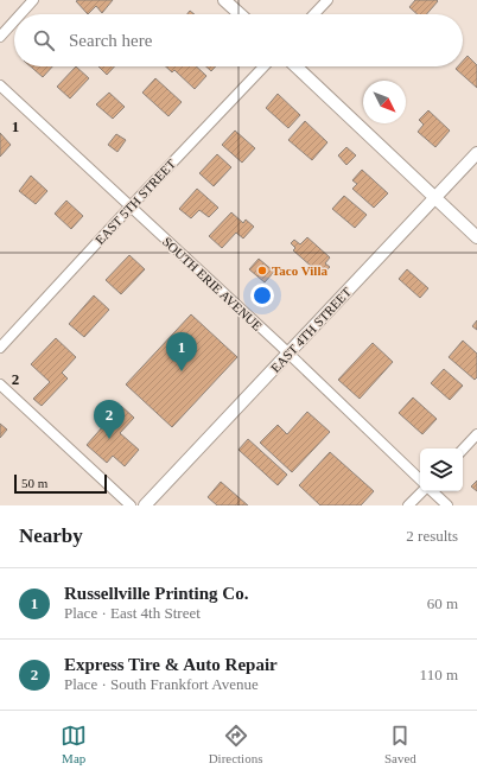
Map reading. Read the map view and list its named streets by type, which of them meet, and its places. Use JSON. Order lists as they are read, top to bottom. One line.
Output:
{"streets":{"street":["EAST 5TH STREET","SOUTH ERIE AVENUE","EAST 4TH STREET"]},"crossings":[["EAST 5TH STREET","SOUTH ERIE AVENUE"],["SOUTH ERIE AVENUE","EAST 4TH STREET"]],"places":["Taco Villa"],"scale_bar":"50 m","north":"bottom right","page":{"search":"Search here","pins":["1","2"],"scale":"50 m","heading":["Nearby","2 results"],"list":[{"mark":"1","name":"Russellville Printing Co.","note":"Place · East 4th Street","value":"60 m"},{"mark":"2","name":"Express Tire & Auto Repair","note":"Place · South Frankfort Avenue","value":"110 m"}],"nav":["Map","Directions","Saved"]},"grid":{"rows":["1","2"]}}
